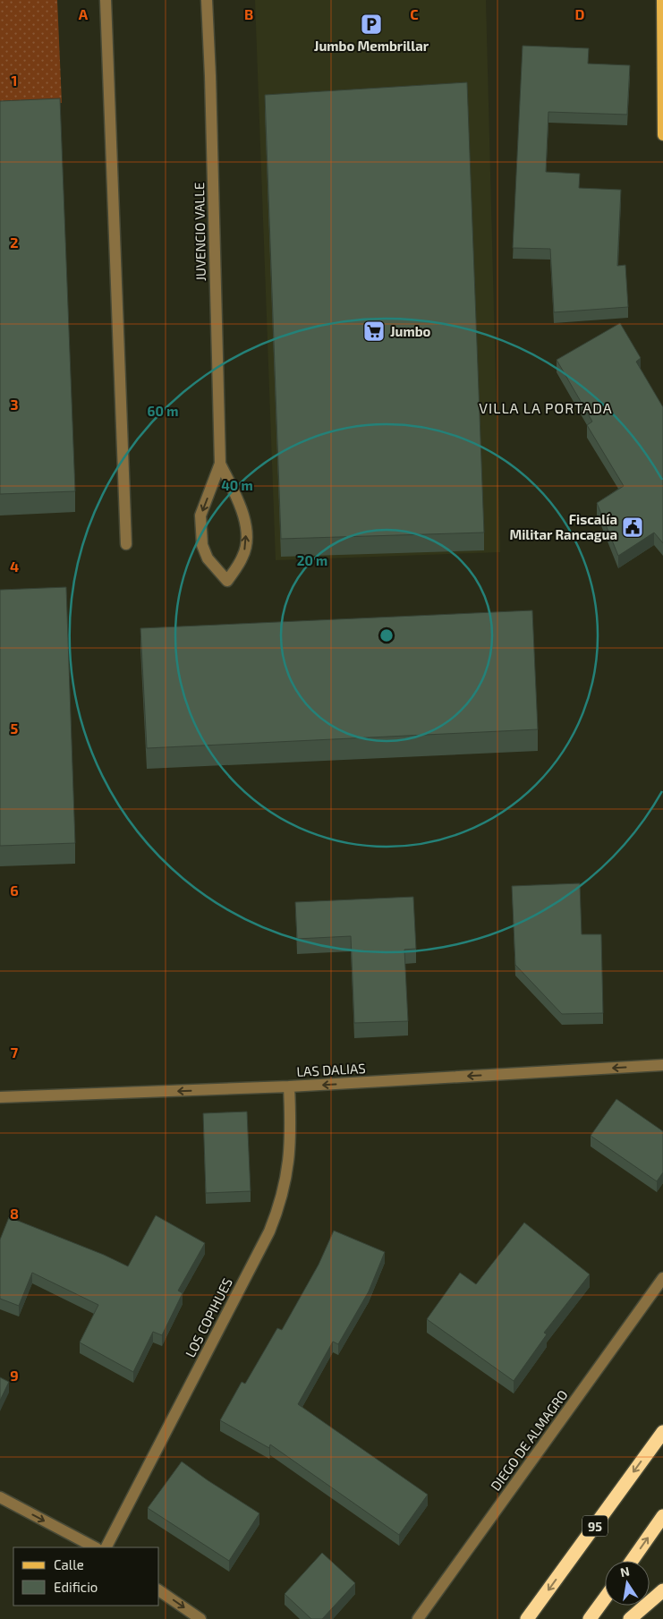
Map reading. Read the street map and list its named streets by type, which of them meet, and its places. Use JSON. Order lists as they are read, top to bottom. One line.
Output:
{"streets":{"highway":["95"],"street":["JUVENCIO VALLE","LAS DALIAS","LOS COPIHUES","DIEGO DE ALMAGRO"]},"crossings":[["LAS DALIAS","LOS COPIHUES"]],"one_way":["LAS DALIAS"],"districts":["VILLA LA PORTADA"],"places":{"parking":["Jumbo Membrillar"],"supermarket":["Jumbo"],"public building":["Fiscalía Militar Rancagua"]},"legend":["Calle","Edificio"],"north":"top","grid":{"columns":["A","B","C","D"],"rows":["1","2","3","4","5","6","7","8","9"]},"rings":["60 m","40 m","20 m"]}
